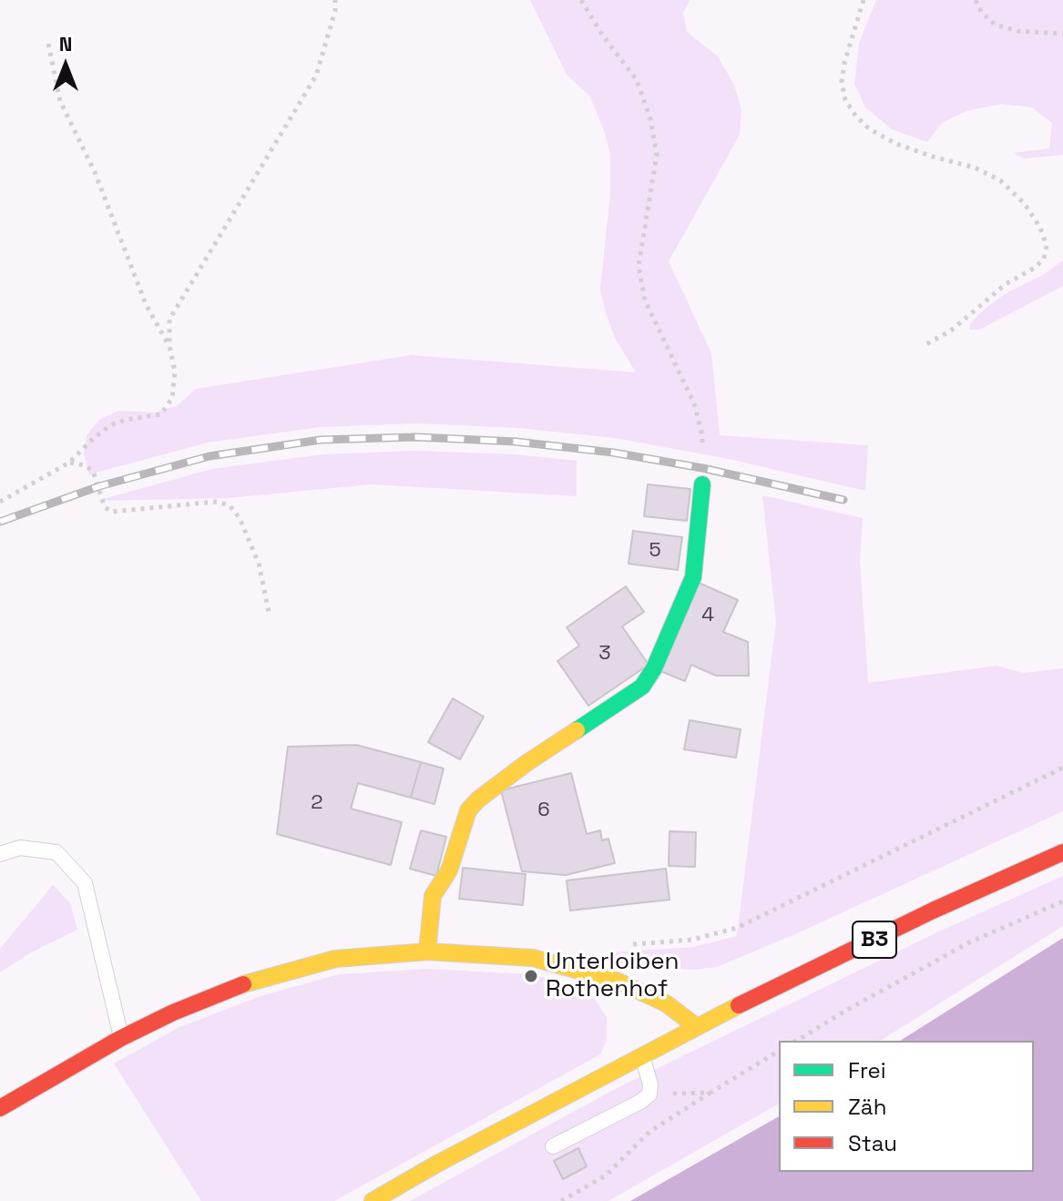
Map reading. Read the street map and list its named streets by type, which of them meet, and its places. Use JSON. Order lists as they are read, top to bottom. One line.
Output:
{"streets":{"street":["B3"]},"places":["Unterloiben Rothenhof"],"house_numbers":["5","4","3","2","6"],"legend":["Frei","Zäh","Stau"],"north":"top"}
